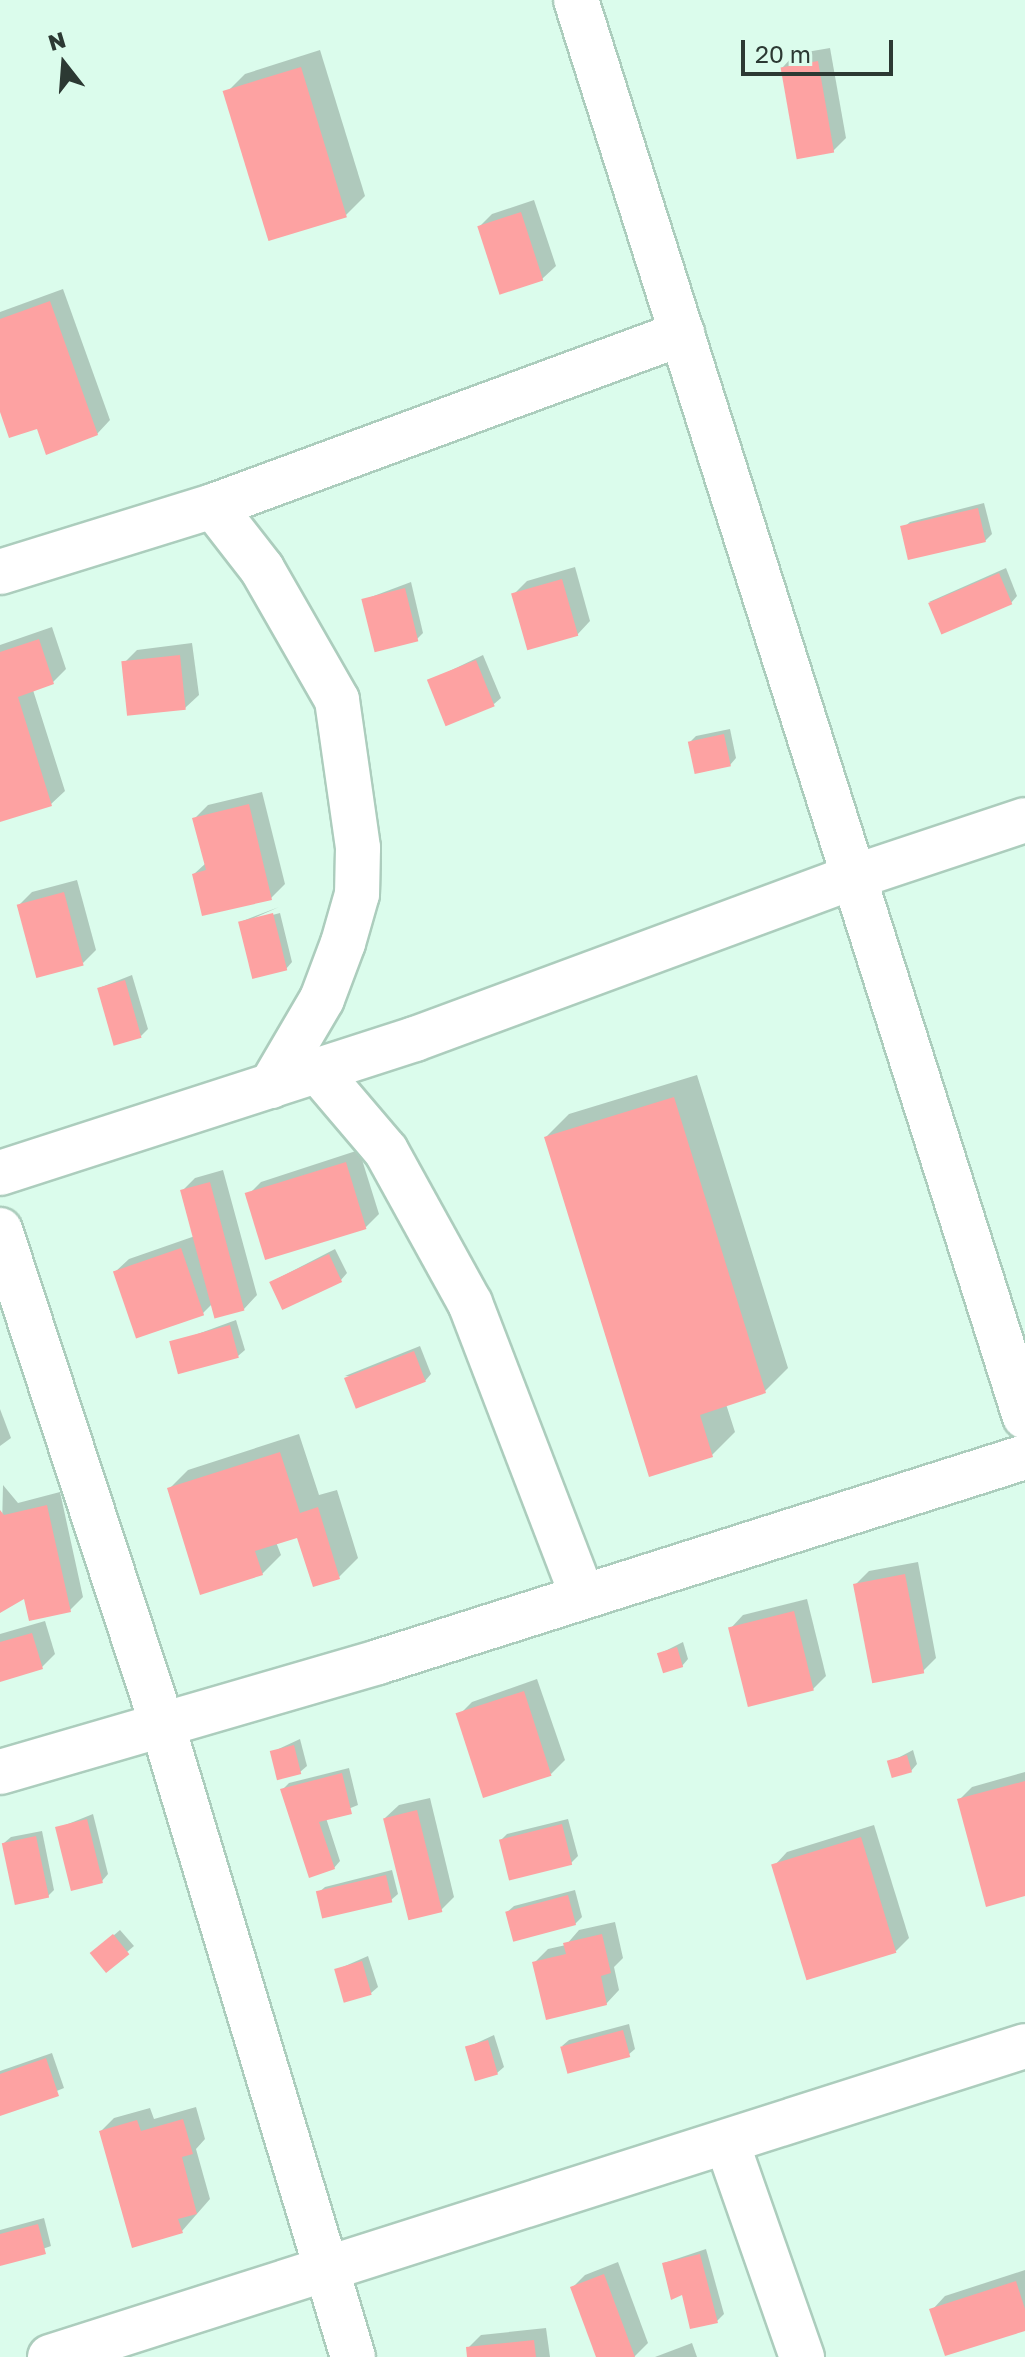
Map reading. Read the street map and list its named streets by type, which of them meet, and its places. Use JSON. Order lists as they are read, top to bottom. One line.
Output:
{"scale_bar":"20 m","north":"top"}
